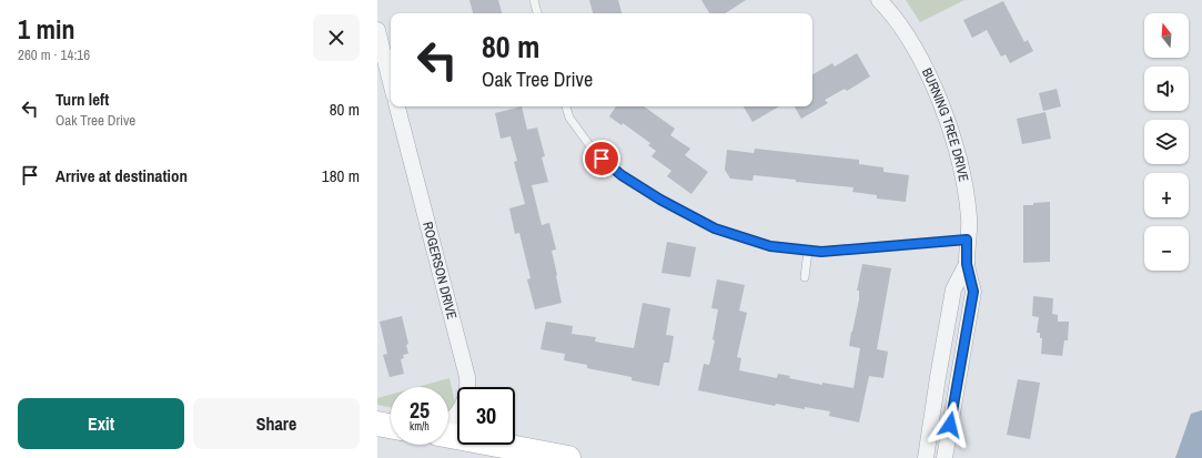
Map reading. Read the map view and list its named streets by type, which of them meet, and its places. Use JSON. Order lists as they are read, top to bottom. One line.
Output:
{"streets":{"street":["BURNING TREE DRIVE","ROGERSON DRIVE"]},"north":"top","page":{"heading":["1 min","260 m · 14:16"],"map_buttons":["+","−"],"turn":["80 m","Oak Tree Drive"],"list":[{"name":"Turn left","note":"Oak Tree Drive","value":"80 m"},{"name":"Arrive at destination","value":"180 m"}],"speed":"25 km/h","limit":"30","buttons":["Exit","Share"]}}
